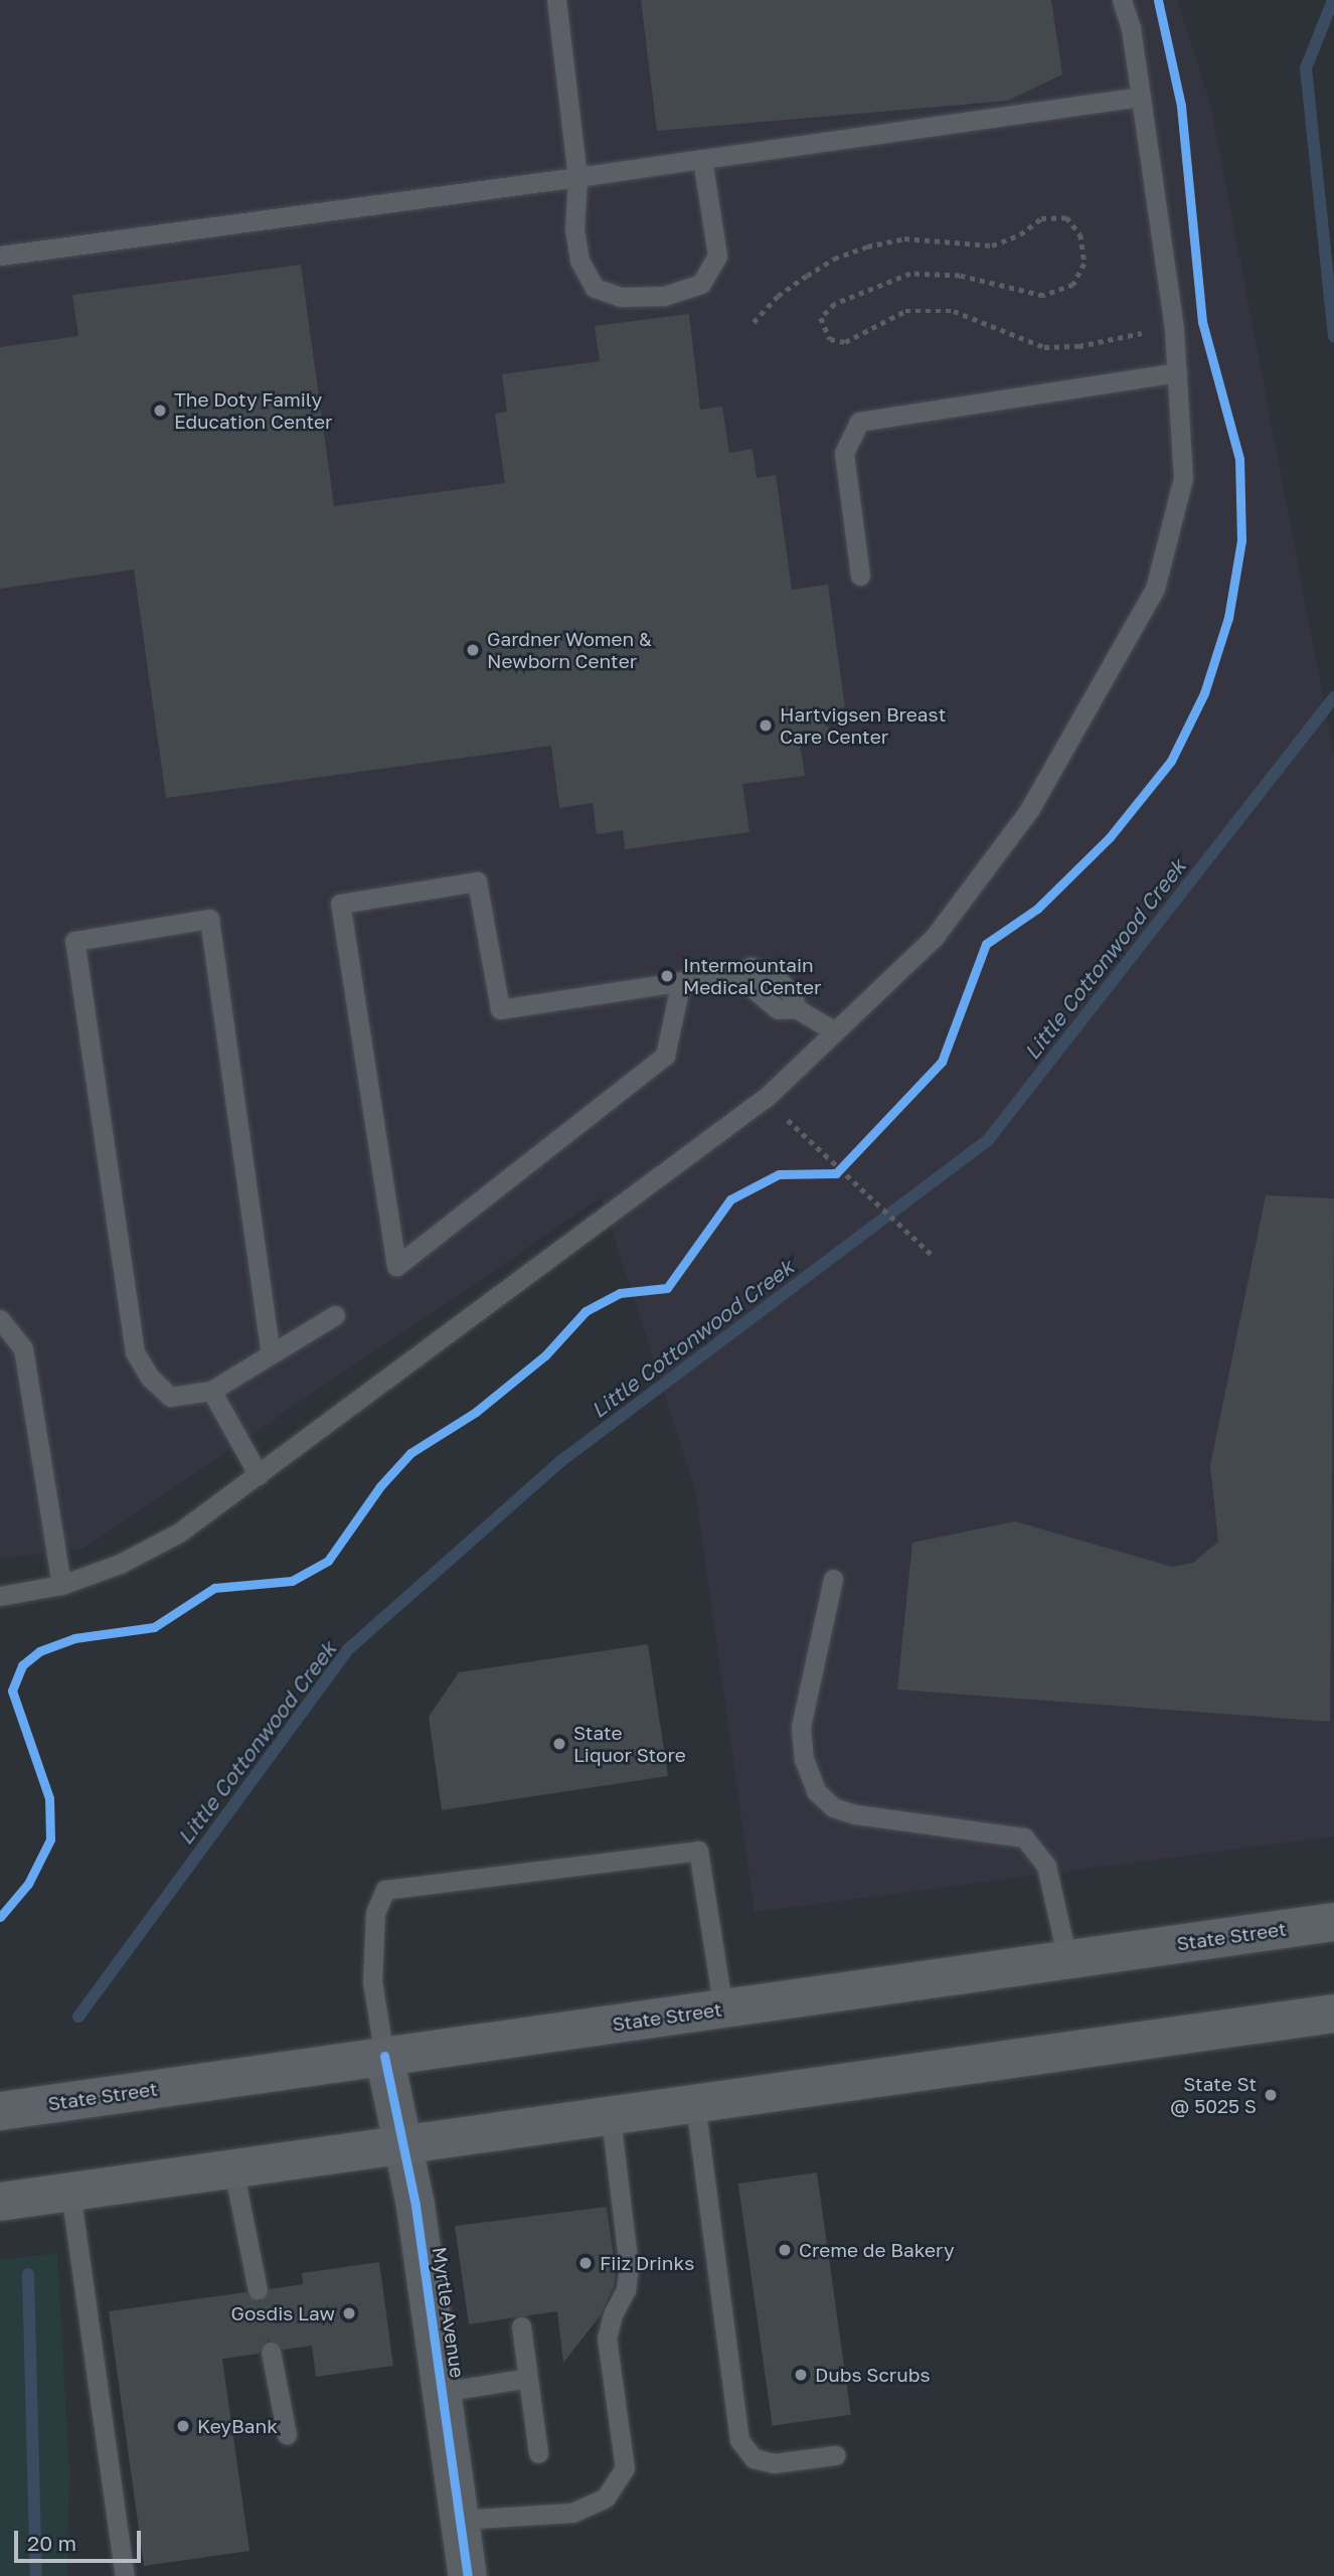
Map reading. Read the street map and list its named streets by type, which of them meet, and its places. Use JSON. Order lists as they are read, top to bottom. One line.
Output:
{"streets":{"main road":["State Street"],"street":["Myrtle Avenue"]},"crossings":[["State Street","Myrtle Avenue"]],"water":["Little Cottonwood Creek"],"places":["The Doty Family Education Center","Gardner Women & Newborn Center","Hartvigsen Breast Care Center","Intermountain Medical Center","State Liquor Store","State St @ 5025 S","Creme de Bakery","Fiiz Drinks","Gosdis Law","Dubs Scrubs","KeyBank"],"scale_bar":"20 m"}
